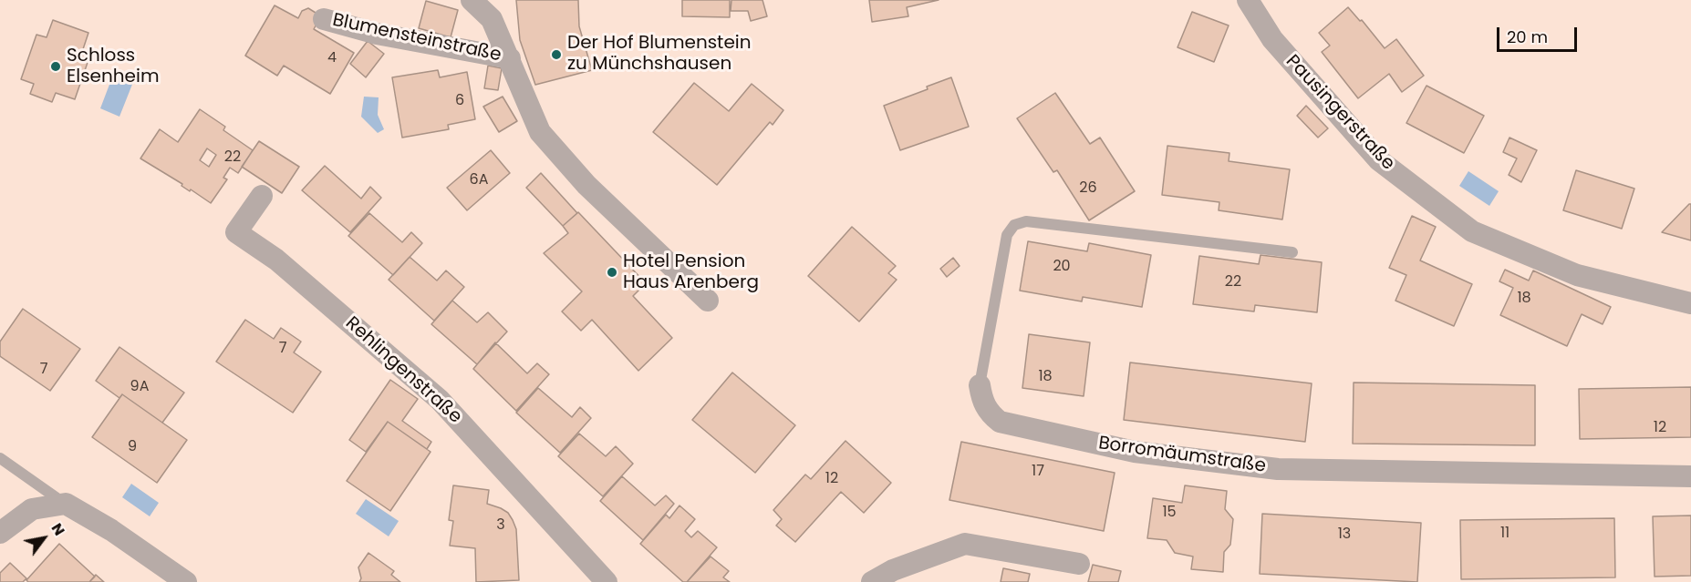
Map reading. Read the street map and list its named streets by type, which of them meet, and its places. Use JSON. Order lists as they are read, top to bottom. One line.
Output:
{"streets":{"street":["Blumensteinstraße","Pausingerstraße","Rehlingenstraße","Borromäumstraße"]},"places":["Der Hof Blumenstein zu Münchshausen","Schloss Elsenheim","Hotel Pension Haus Arenberg"],"house_numbers":["4","6","22","6A","26","20","22","18","7","7","18","9A","12","9","17","12","15","3","11","13"],"scale_bar":"20 m","north":"top right"}
